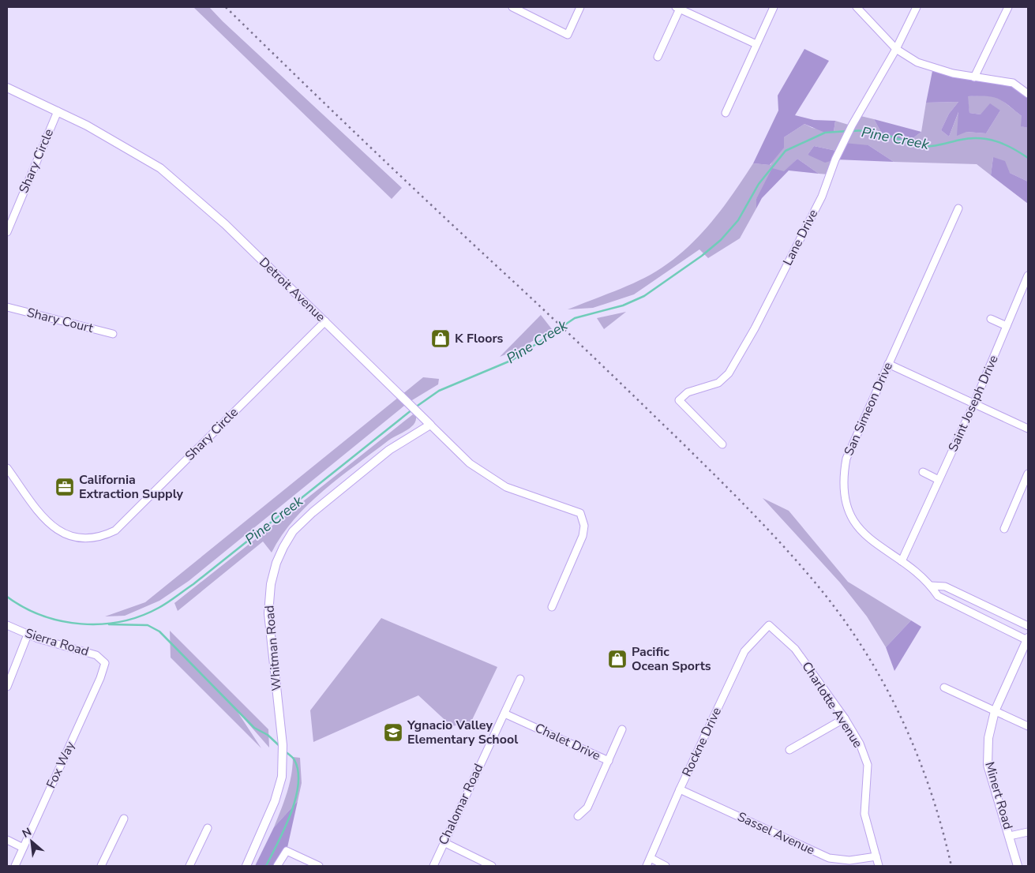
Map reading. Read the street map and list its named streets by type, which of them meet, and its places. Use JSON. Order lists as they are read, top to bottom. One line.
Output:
{"streets":{"street":["Shary Circle","Lane Drive","Detroit Avenue","Shary Court","Saint Joseph Drive","San Simeon Drive","Sierra Road","Whitman Road","Charlotte Avenue","Chalet Drive","Rockne Drive","Fox Way","Minert Road","Chalomar Road","Sassel Avenue"]},"crossings":[["Shary Circle","Detroit Avenue"],["Detroit Avenue","Whitman Road"],["Saint Joseph Drive","San Simeon Drive"],["San Simeon Drive","Minert Road"],["Sierra Road","Fox Way"],["Charlotte Avenue","Rockne Drive"],["Charlotte Avenue","Sassel Avenue"],["Chalet Drive","Chalomar Road"],["Rockne Drive","Sassel Avenue"]],"water":["Pine Creek"],"places":{"shop":["K Floors","Pacific Ocean Sports"],"office":["California Extraction Supply"],"school or university":["Ygnacio Valley Elementary School"]},"north":"top left"}
